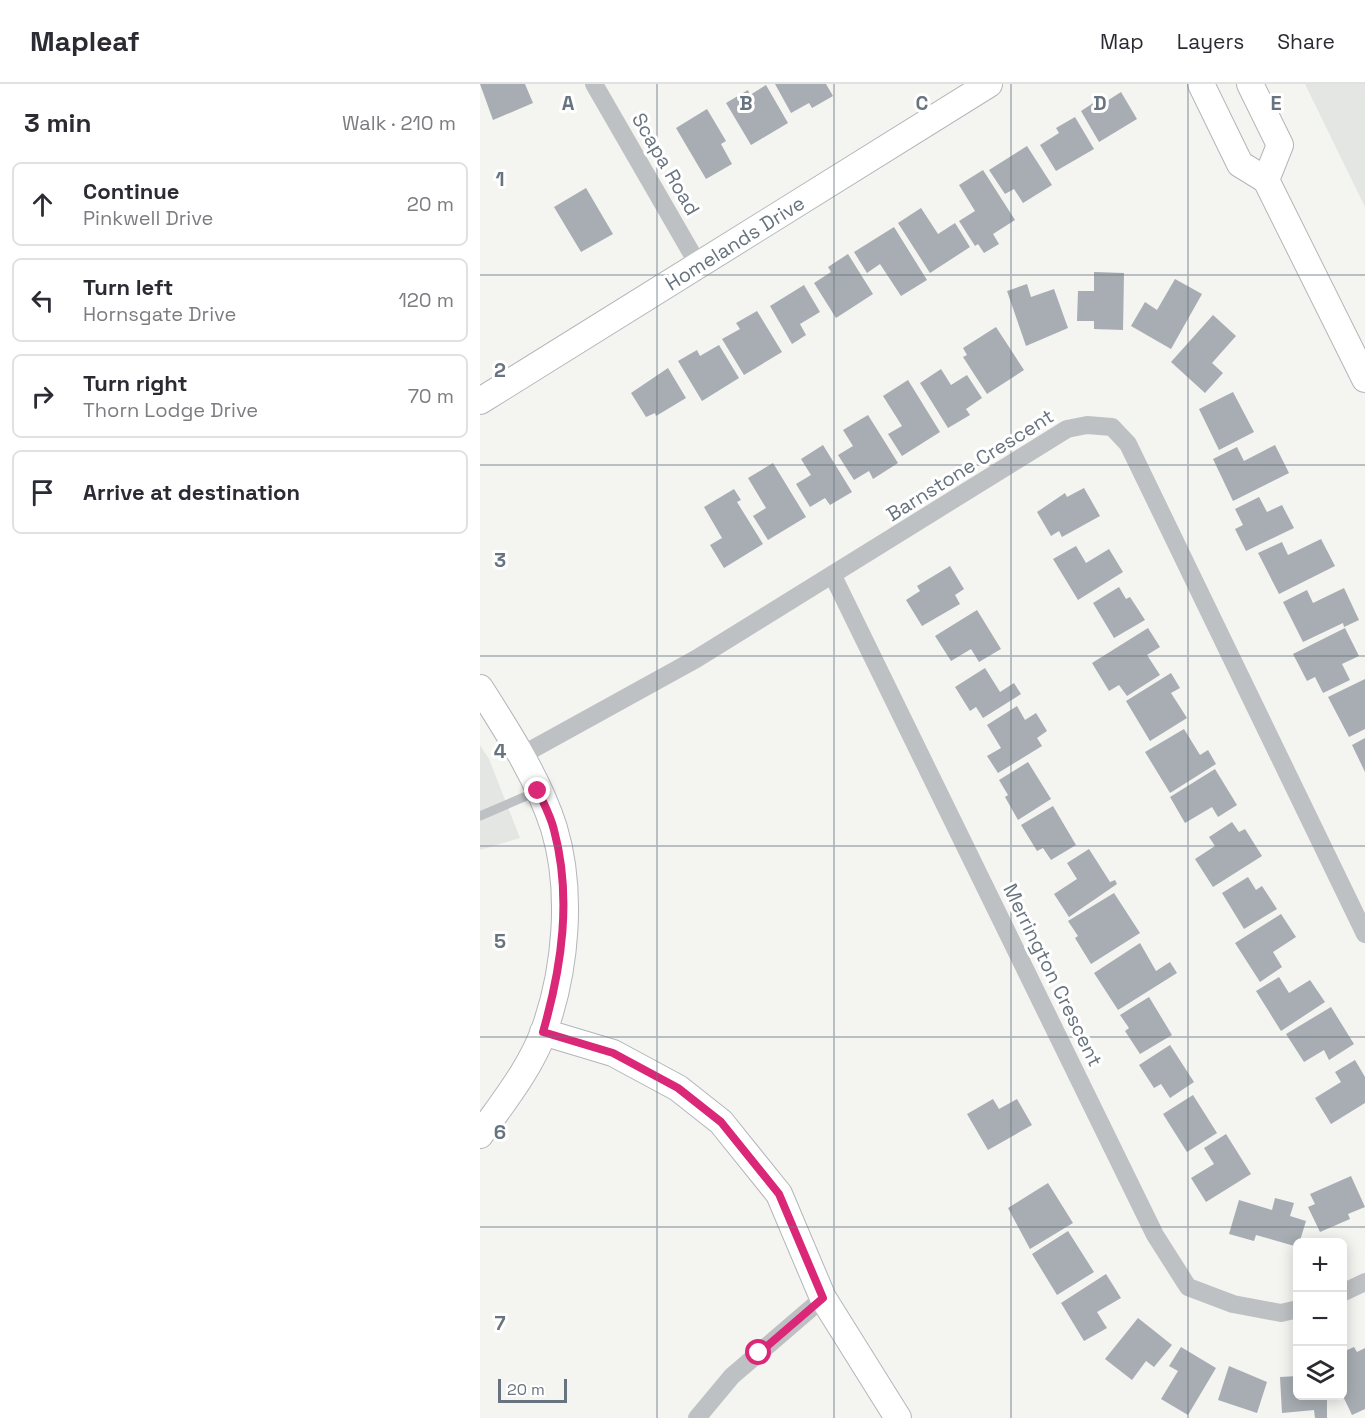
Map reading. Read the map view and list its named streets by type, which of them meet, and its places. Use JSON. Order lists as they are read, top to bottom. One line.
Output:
{"streets":{"street":["Scapa Road","Homelands Drive","Barnstone Crescent","Merrington Crescent"]},"crossings":[["Scapa Road","Homelands Drive"],["Barnstone Crescent","Merrington Crescent"]],"scale_bar":"20 m","page":{"header":"Mapleaf","nav":["Map","Layers","Share"],"heading":["3 min","Walk · 210 m"],"list":[["Continue","Pinkwell Drive","20 m"],["Turn left","Hornsgate Drive","120 m"],["Turn right","Thorn Lodge Drive","70 m"],"Arrive at destination"],"map_buttons":["+","−"],"scale":"20 m"},"grid":{"columns":["A","B","C","D","E"],"rows":["1","2","3","4","5","6","7"]}}
